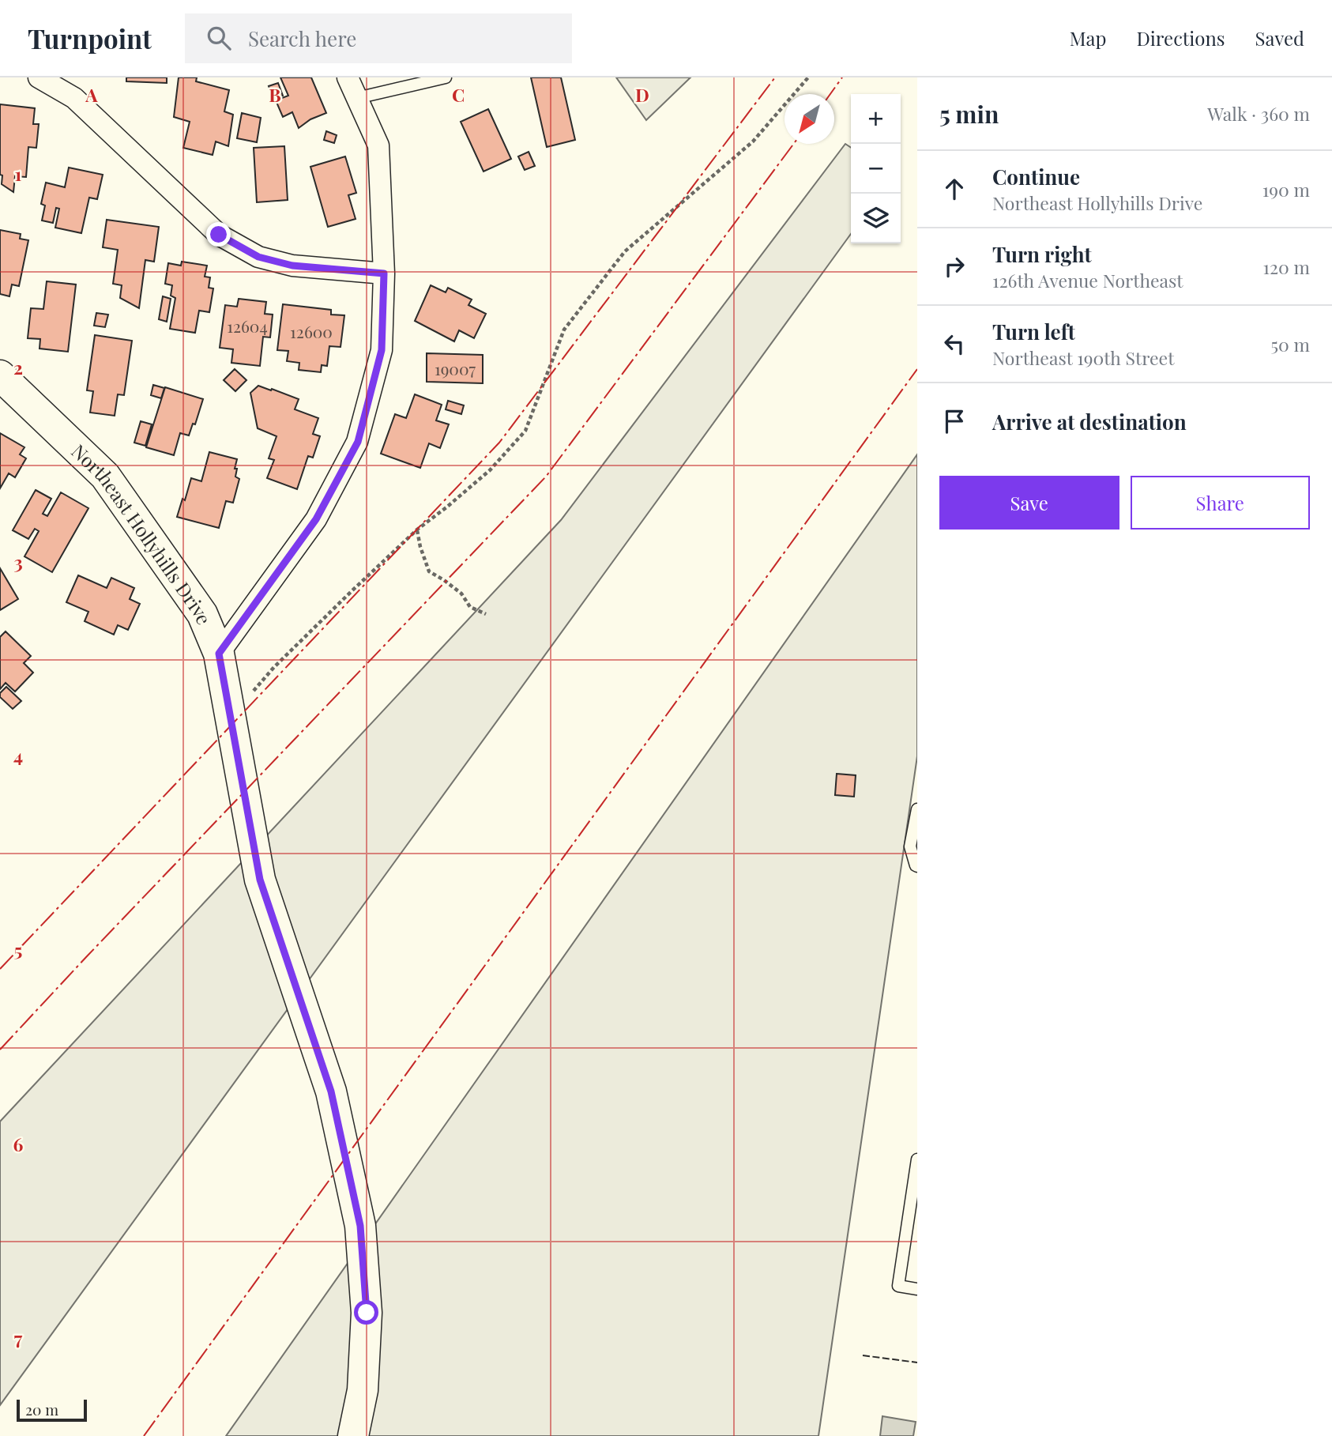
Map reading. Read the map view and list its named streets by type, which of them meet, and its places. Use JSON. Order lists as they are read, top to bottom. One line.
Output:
{"streets":{"main road":["Northeast Hollyhills Drive"]},"house_numbers":["12604","12600","19007"],"scale_bar":"20 m","north":"bottom left","page":{"header":"Turnpoint","search":"Search here","nav":["Map","Directions","Saved"],"heading":["5 min","Walk · 360 m"],"map_buttons":["+","−"],"list":[["Continue","Northeast Hollyhills Drive","190 m"],["Turn right","126th Avenue Northeast","120 m"],["Turn left","Northeast 190th Street","50 m"],"Arrive at destination"],"buttons":["Save","Share"],"scale":"20 m"},"grid":{"columns":["A","B","C","D"],"rows":["1","2","3","4","5","6","7"]}}
